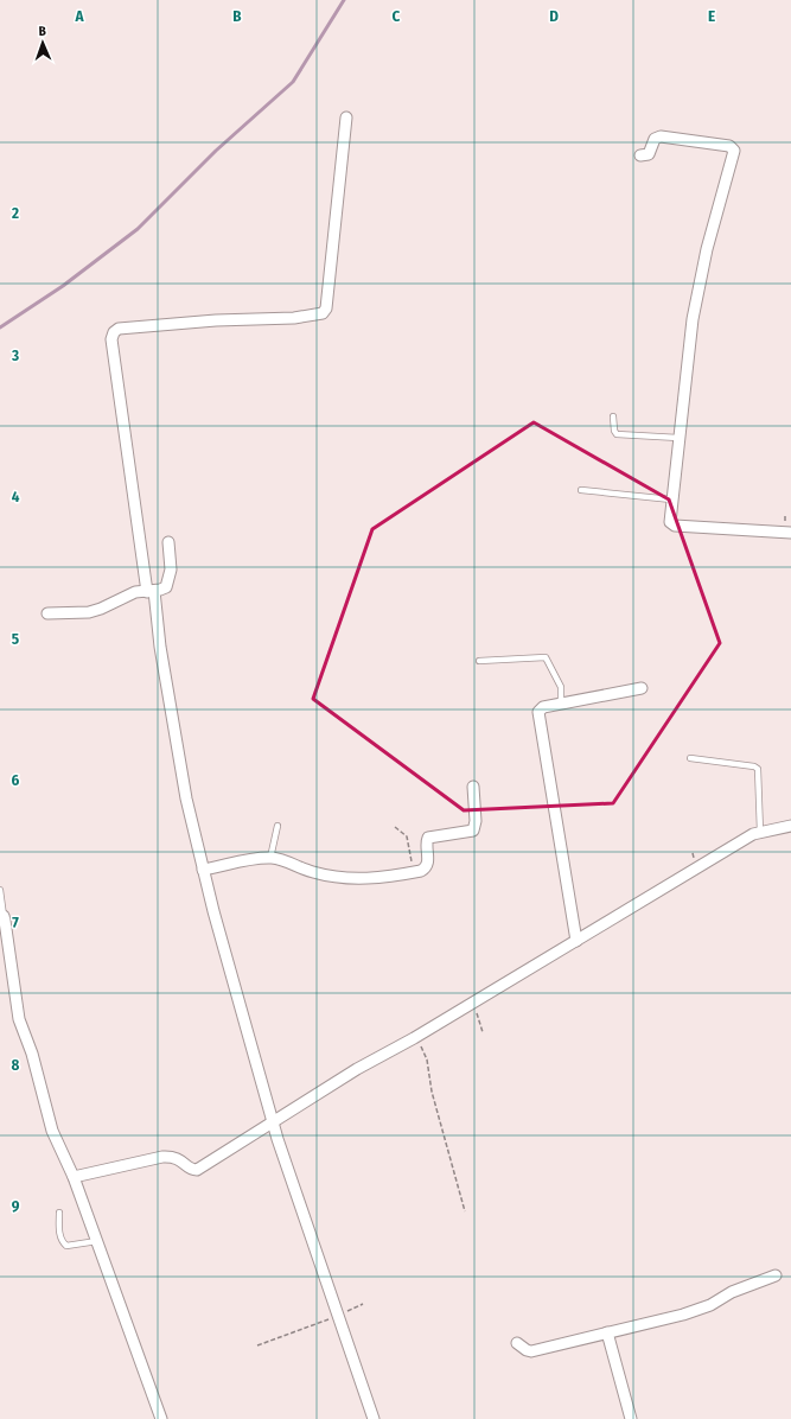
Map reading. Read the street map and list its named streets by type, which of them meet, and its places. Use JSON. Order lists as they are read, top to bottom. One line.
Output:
{"north":"top","grid":{"columns":["A","B","C","D","E"],"rows":["2","3","4","5","6","7","8","9"]}}
